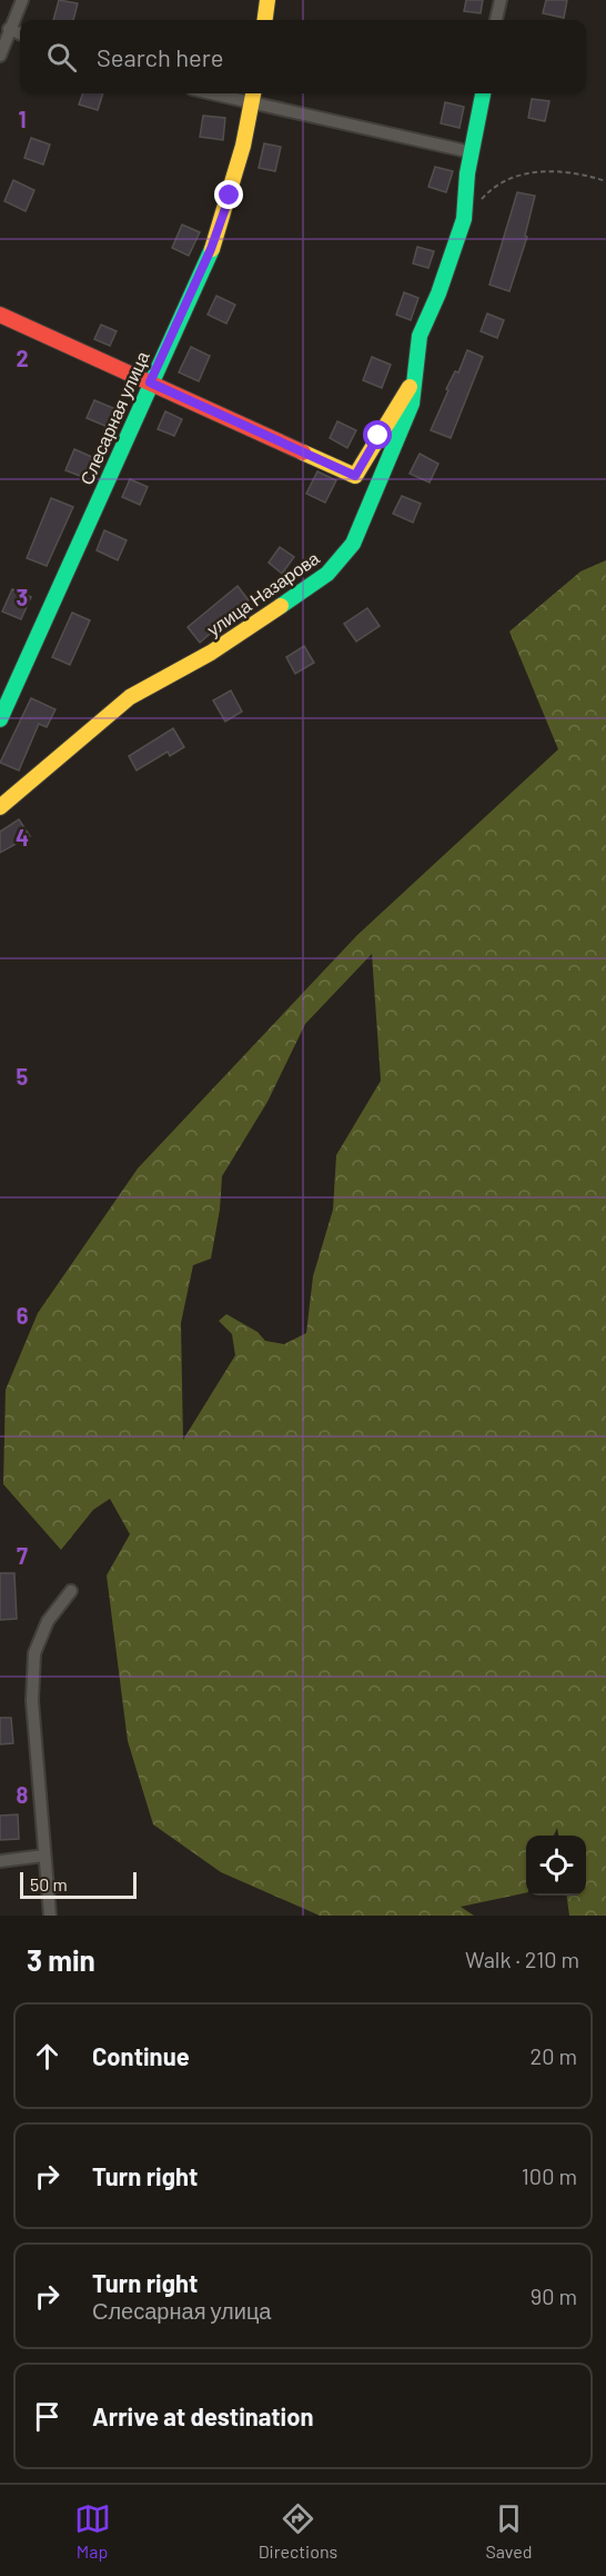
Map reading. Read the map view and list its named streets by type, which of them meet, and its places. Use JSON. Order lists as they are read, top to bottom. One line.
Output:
{"streets":{"street":["Слесарная улица","улица Назарова"]},"scale_bar":"50 m","page":{"search":"Search here","scale":"50 m","heading":["3 min","Walk · 210 m"],"list":[["Continue","20 m"],["Turn right","100 m"],["Turn right","Слесарная улица","90 m"],"Arrive at destination"],"nav":["Map","Directions","Saved"]},"grid":{"rows":["1","2","3","4","5","6","7","8"]}}
